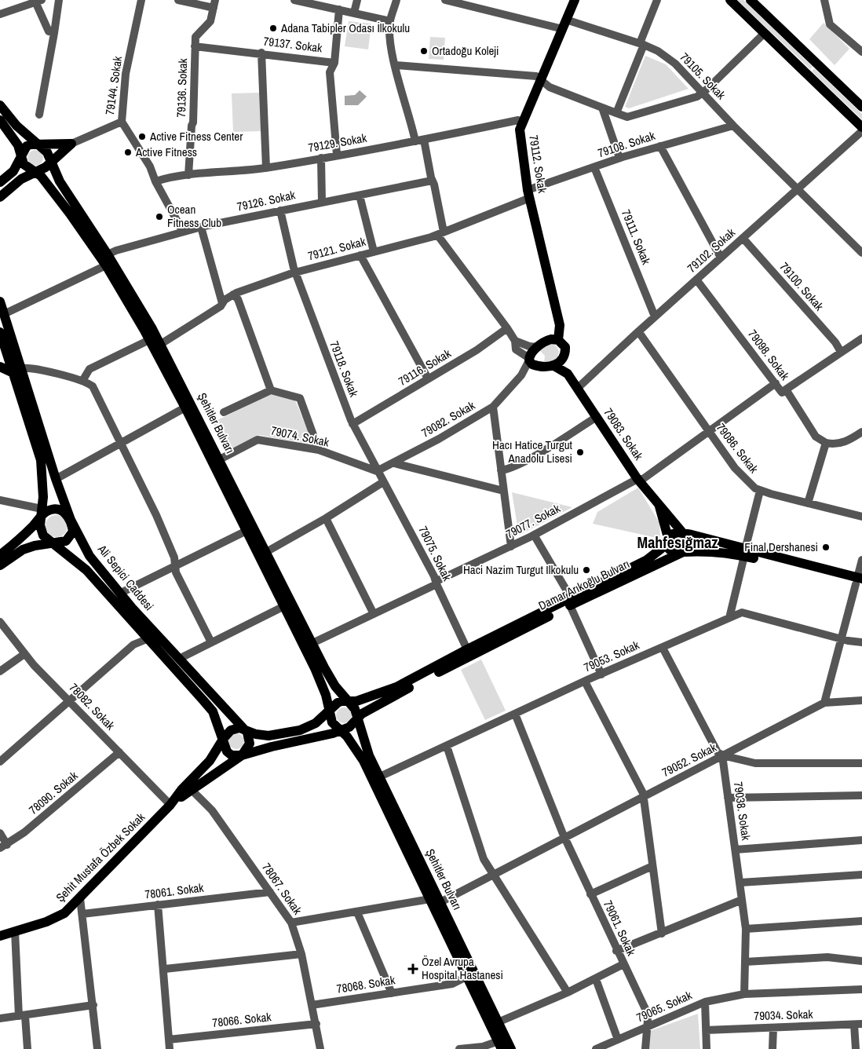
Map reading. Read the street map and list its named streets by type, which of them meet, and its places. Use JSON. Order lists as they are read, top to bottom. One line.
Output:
{"streets":{"main road":["79112. Sokak","Şehitler Bulvarı","79083. Sokak","Ali Sepici Caddesi","Damar Arıkoğlu Bulvarı","Şehit Mustafa Özbek Sokak"],"street":["79137. Sokak","79105. Sokak","79144. Sokak","79136. Sokak","79129. Sokak","79108. Sokak","79126. Sokak","79111. Sokak","79121. Sokak","79102. Sokak","79100. Sokak","79098. Sokak","79116. Sokak","79118. Sokak","79082. Sokak","79074. Sokak","79086. Sokak","79077. Sokak","79075. Sokak","79053. Sokak","78082. Sokak","79052. Sokak","78090. Sokak","79038. Sokak","78067. Sokak","78061. Sokak","79061. Sokak","78068. Sokak","79065. Sokak","79034. Sokak","78066. Sokak"]},"crossings":[["79137. Sokak","79136. Sokak"],["79105. Sokak","79108. Sokak"],["79105. Sokak","79112. Sokak"],["79105. Sokak","79102. Sokak"],["79136. Sokak","79129. Sokak"],["79129. Sokak","79112. Sokak"],["79108. Sokak","79112. Sokak"],["79108. Sokak","79111. Sokak"],["79108. Sokak","79121. Sokak"],["79112. Sokak","79121. Sokak"],["79112. Sokak","79082. Sokak"],["79126. Sokak","79118. Sokak"],["79126. Sokak","Şehitler Bulvarı"],["79111. Sokak","79102. Sokak"],["79121. Sokak","79118. Sokak"],["79121. Sokak","Şehitler Bulvarı"],["79102. Sokak","79100. Sokak"],["79102. Sokak","79098. Sokak"],["79102. Sokak","79083. Sokak"],["79102. Sokak","79086. Sokak"],["79098. Sokak","79077. Sokak"],["79116. Sokak","79118. Sokak"],["79118. Sokak","79082. Sokak"],["79118. Sokak","79074. Sokak"],["79118. Sokak","79075. Sokak"],["79082. Sokak","79074. Sokak"],["79082. Sokak","79075. Sokak"],["Şehitler Bulvarı","79074. Sokak"],["Şehitler Bulvarı","79077. Sokak"],["Şehitler Bulvarı","Damar Arıkoğlu Bulvarı"],["Şehitler Bulvarı","79053. Sokak"],["Şehitler Bulvarı","79052. Sokak"],["Şehitler Bulvarı","78068. Sokak"],["79083. Sokak","79077. Sokak"],["79083. Sokak","Damar Arıkoğlu Bulvarı"],["79074. Sokak","79075. Sokak"],["79086. Sokak","79077. Sokak"],["79077. Sokak","79075. Sokak"],["79075. Sokak","Damar Arıkoğlu Bulvarı"],["79053. Sokak","79038. Sokak"],["79053. Sokak","79061. Sokak"],["78082. Sokak","78090. Sokak"],["78082. Sokak","Şehit Mustafa Özbek Sokak"],["79052. Sokak","79038. Sokak"],["79052. Sokak","79061. Sokak"],["79038. Sokak","79065. Sokak"],["78067. Sokak","78061. Sokak"],["78067. Sokak","78068. Sokak"],["78067. Sokak","78066. Sokak"],["79061. Sokak","79065. Sokak"]],"districts":["Mahfesığmaz"],"places":{"other":["Adana Tabipler Odası İlkokulu","Ortadoğu Koleji","Active Fitness Center","Active Fitness","Ocean Fitness Club","Hacı Hatice Turgut Anadolu Lisesi","Final Dershanesi","Haci Nazim Turgut Ilkokulu"],"health":["Özel Avrupa Hospital Hastanesi"]}}
